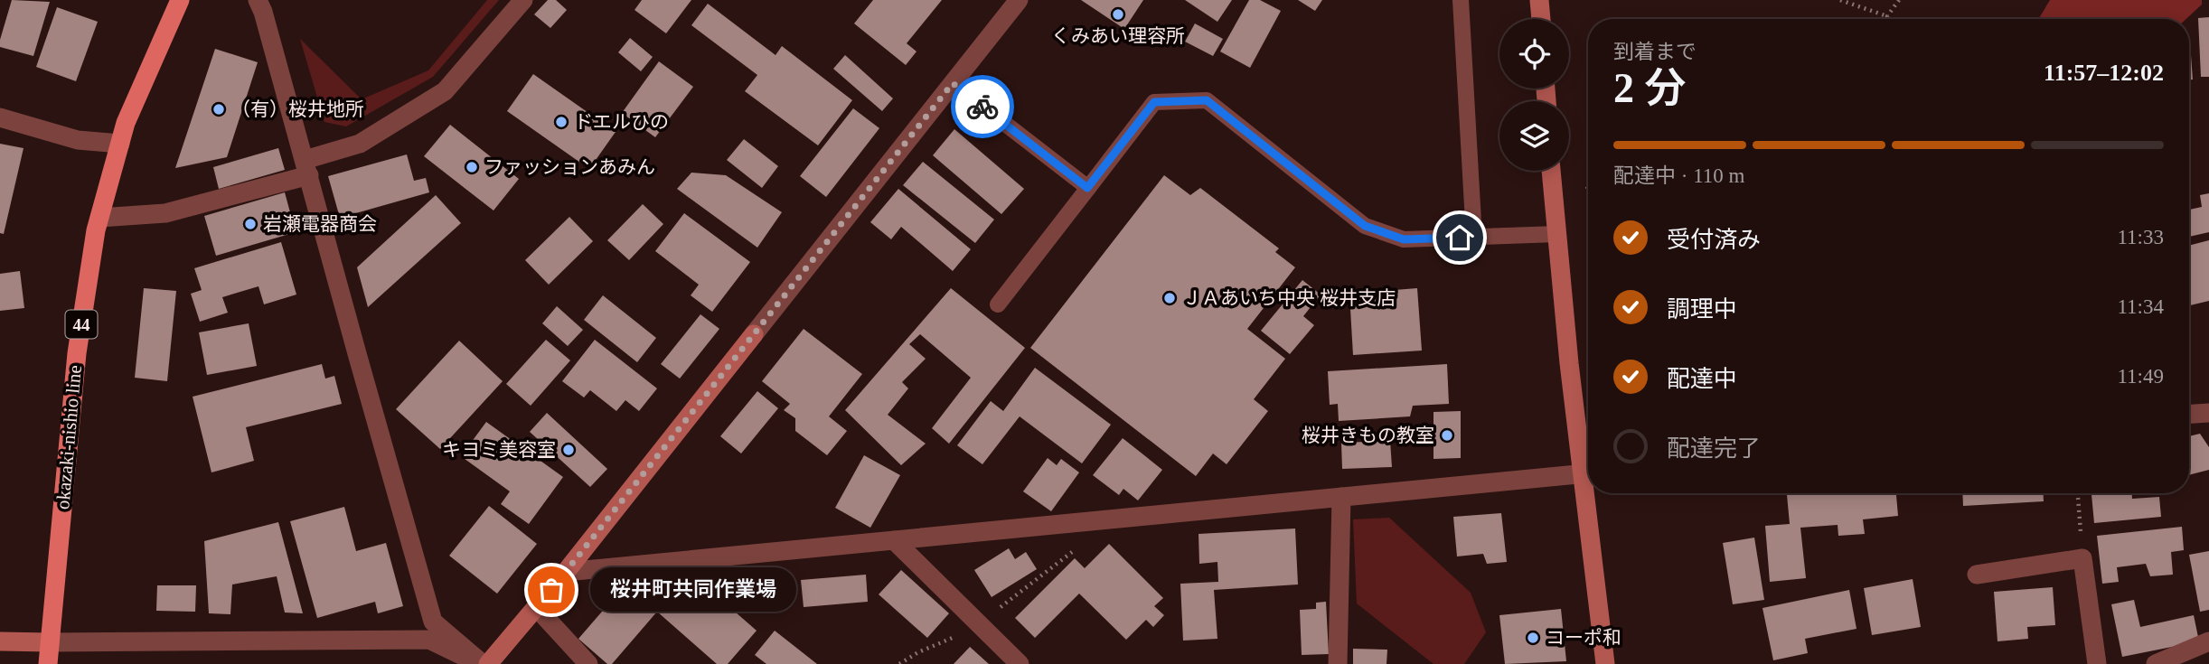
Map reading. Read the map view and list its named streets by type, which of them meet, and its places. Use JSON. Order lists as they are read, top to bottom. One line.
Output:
{"streets":{"main road":["44","okazaki-nishio line"]},"places":["くみあい理容所","（有）桜井地所","ドエルひの","ファッションあみん","岩瀬電器商会","ＪＡあいち中央 桜井支店","桜井きもの教室","キヨミ美容室","桜井町共同作業場","コーポ和"],"page":{"heading":["2 分","到着まで","11:57–12:02"],"bar":"配達中 · 110 m","list":[["受付済み","11:33"],["調理中","11:34"],["配達中","11:49"],"配達完了"],"bubble":"桜井町共同作業場"}}
